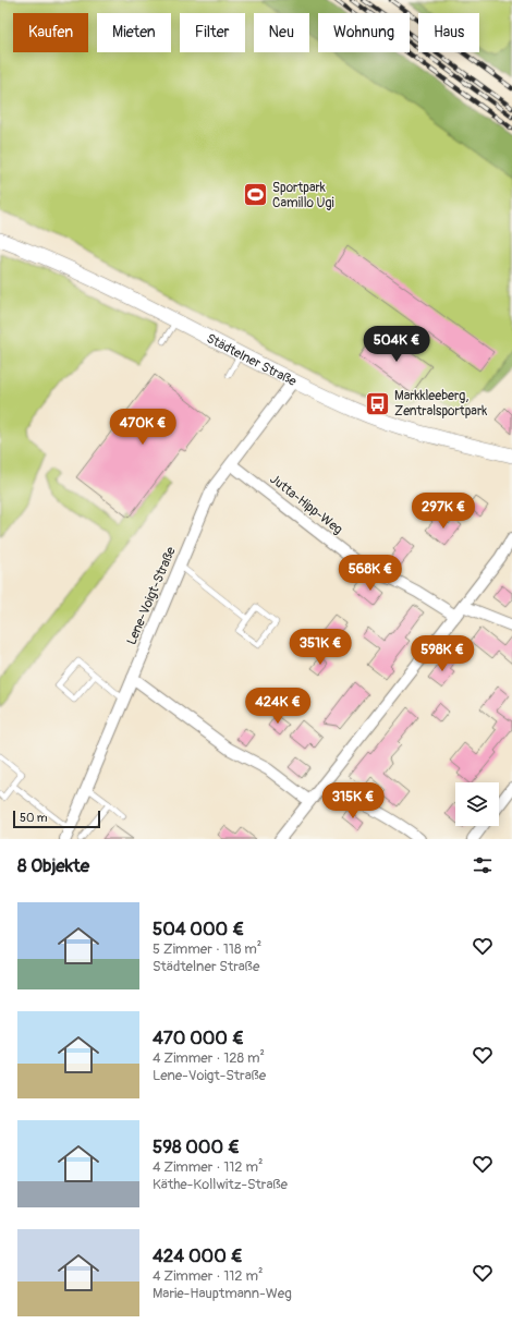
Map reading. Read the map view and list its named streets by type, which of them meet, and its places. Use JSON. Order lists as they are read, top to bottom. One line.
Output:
{"streets":{"street":["Städtelner Straße","Jutta-Hipp-Weg","Lene-Voigt-Straße"]},"crossings":[["Städtelner Straße","Lene-Voigt-Straße"],["Jutta-Hipp-Weg","Lene-Voigt-Straße"]],"places":{"sports":["Sportpark Camillo Ugi"],"bus stop":["Markkleeberg, Zentralsportpark"]},"scale_bar":"50 m","page":{"chip":["Kaufen","Mieten","Filter","Neu","Wohnung","Haus"],"price":["504K €","470K €","297K €","568K €","351K €","598K €","424K €","315K €"],"scale":"50 m","heading":"8 Objekte","list":[{"name":"504 000 €","note":"5 Zimmer · 118 m² · Städtelner Straße"},{"name":"470 000 €","note":"4 Zimmer · 128 m² · Lene-Voigt-Straße"},{"name":"598 000 €","note":"4 Zimmer · 112 m² · Käthe-Kollwitz-Straße"},{"name":"424 000 €","note":"4 Zimmer · 112 m² · Marie-Hauptmann-Weg"}]}}
